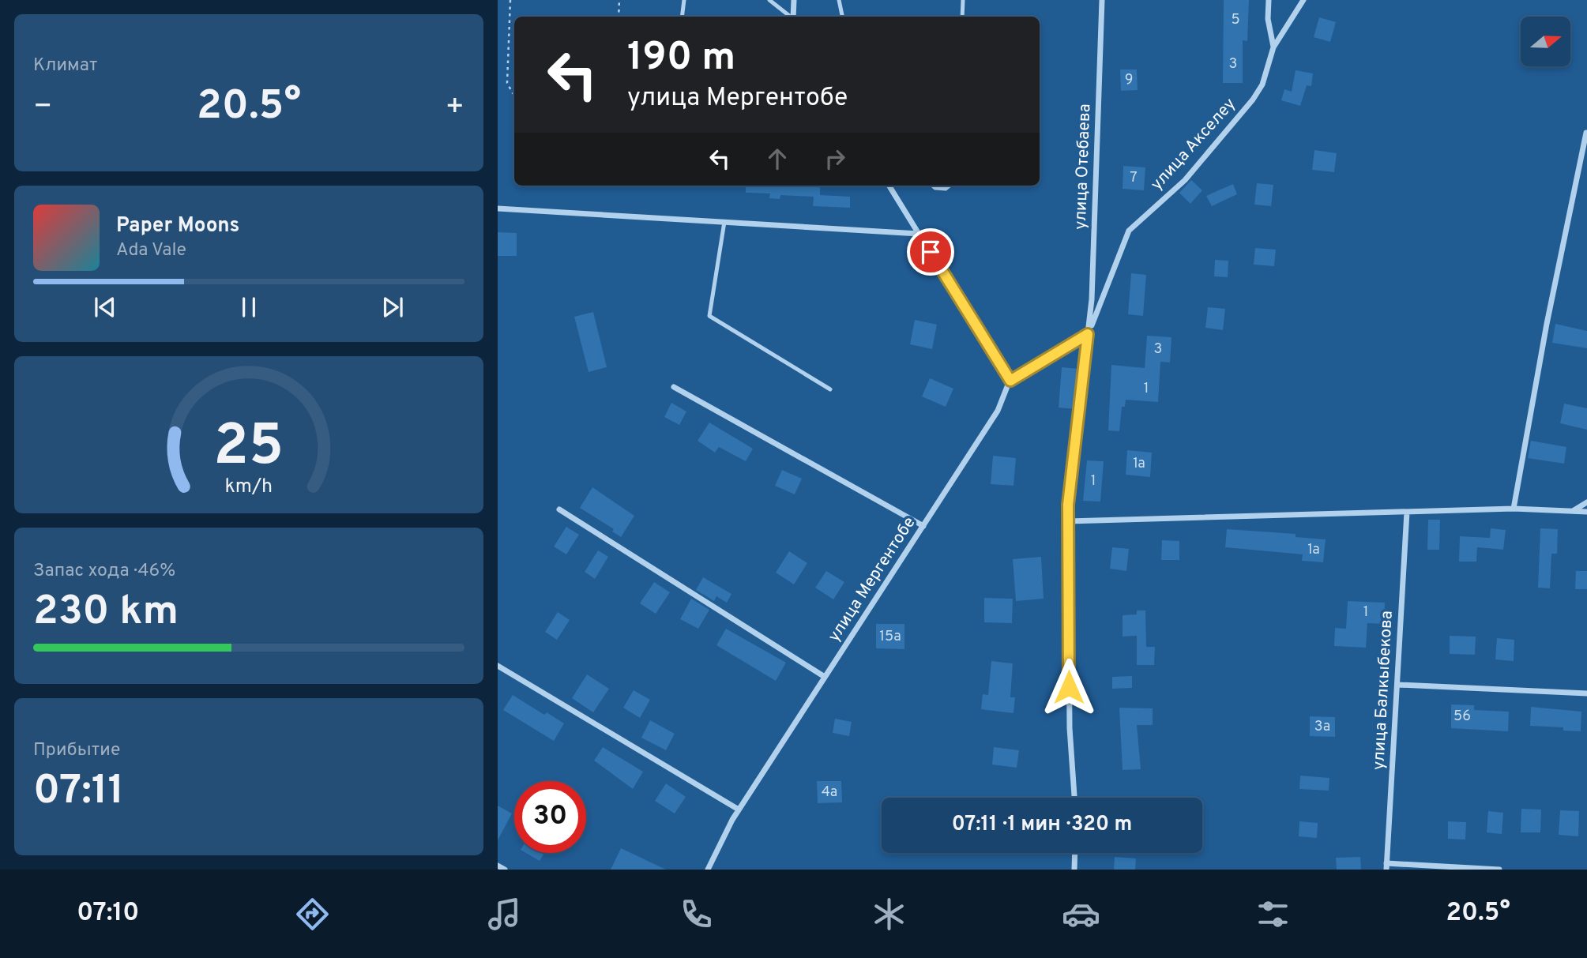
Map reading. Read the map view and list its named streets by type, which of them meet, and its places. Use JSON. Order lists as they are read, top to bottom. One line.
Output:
{"streets":{"street":["улица Акселеу","улица Отебаева","улица Мергентобе","улица Балкыбекова"]},"crossings":[["улица Акселеу","улица Отебаева"]],"house_numbers":["5","3","9","7","3","1","1а","1","1а","1","15а","56","3а","4а"],"north":"right","page":{"tile":["Климат",["Запас хода · 46%","230 km"],["Прибытие","07:11"]],"turn":["190 m","улица Мергентобе"],"heat":["−","20.5°","+"],"song":["Paper Moons","Ada Vale"],"limit":"30","trip":"07:11 · 1 мин · 320 m","tabs":["07:10","20.5°"],"gauge":["25","km/h"]}}
